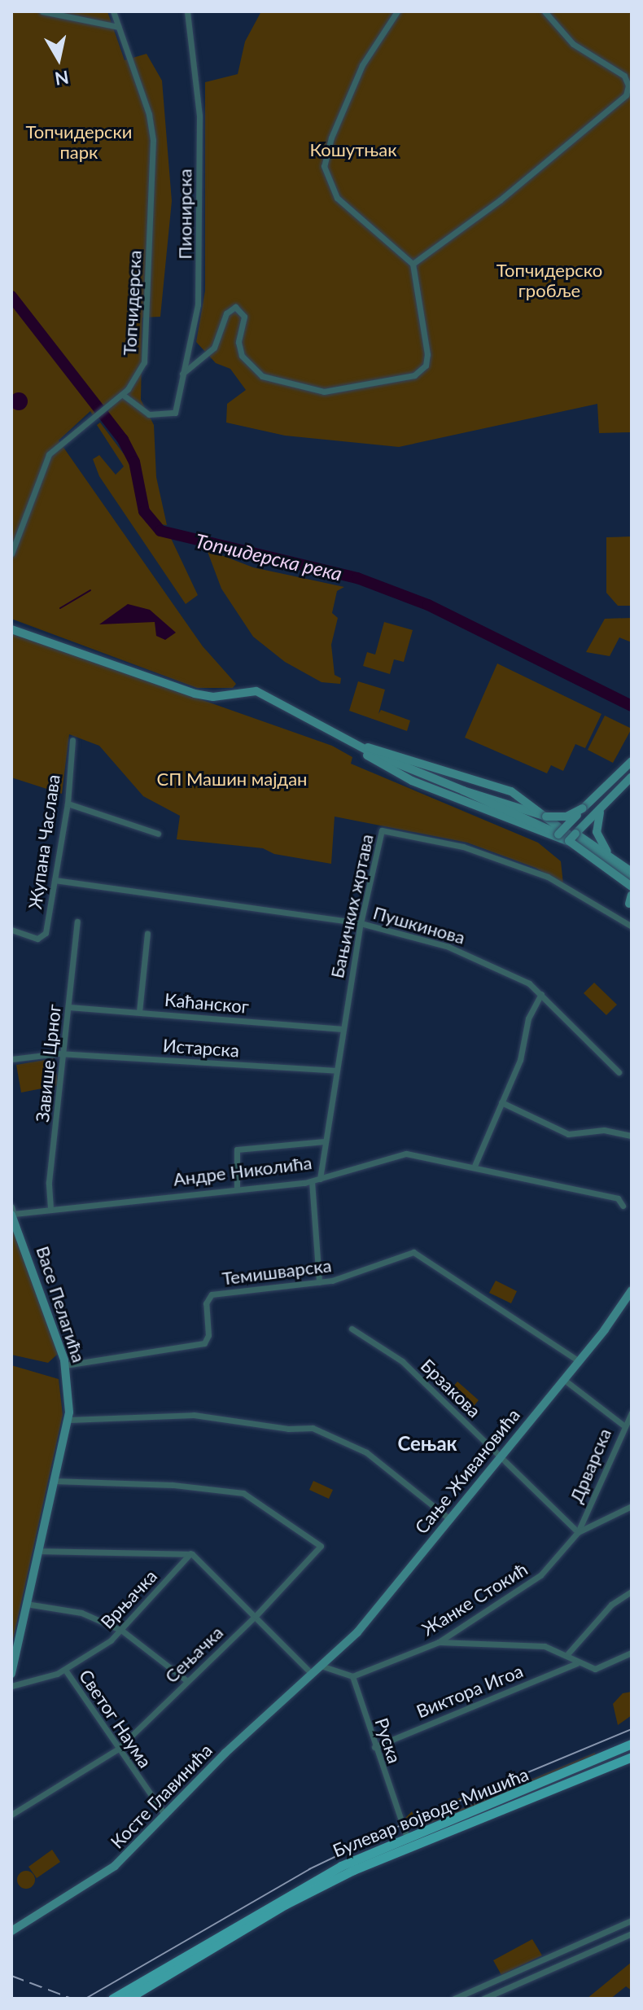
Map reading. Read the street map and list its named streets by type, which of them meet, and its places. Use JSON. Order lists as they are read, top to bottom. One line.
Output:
{"streets":{"main road":["Васе Пелагића","Сање Живановића","Косте Главинића","Булевар војводе Мишића"],"street":["Пионирска","Топчидерска","Жупана Часлава","Бањичких жртава","Пушкинова","Каћанског","Истарска","Завише Црног","Андре Николића","Темишварска","Брзакова","Дрварска","Врњачка","Жанке Стокић","Сењачка","Виктора Игоа","Светог Наума","Руска"]},"crossings":[["Пионирска","Топчидерска"],["Жупана Часлава","Пушкинова"],["Бањичких жртава","Пушкинова"],["Бањичких жртава","Каћанског"],["Бањичких жртава","Истарска"],["Бањичких жртава","Андре Николића"],["Каћанског","Завише Црног"],["Истарска","Завише Црног"],["Завише Црног","Андре Николића"],["Андре Николића","Васе Пелагића"],["Темишварска","Васе Пелагића"],["Темишварска","Сање Живановића"],["Васе Пелагића","Сењачка"],["Брзакова","Дрварска"],["Брзакова","Сање Живановића"],["Брзакова","Жанке Стокић"],["Дрварска","Жанке Стокић"],["Сање Живановића","Косте Главинића"],["Врњачка","Светог Наума"],["Жанке Стокић","Руска"],["Сењачка","Светог Наума"],["Виктора Игоа","Руска"],["Светог Наума","Косте Главинића"],["Руска","Булевар војводе Мишића"]],"districts":["Сењак"],"water":["Топчидерска река"],"parks":["Топчидерски парк","Кошутњак","Топчидерско гробље","СП Машин мајдан"],"north":"bottom"}
